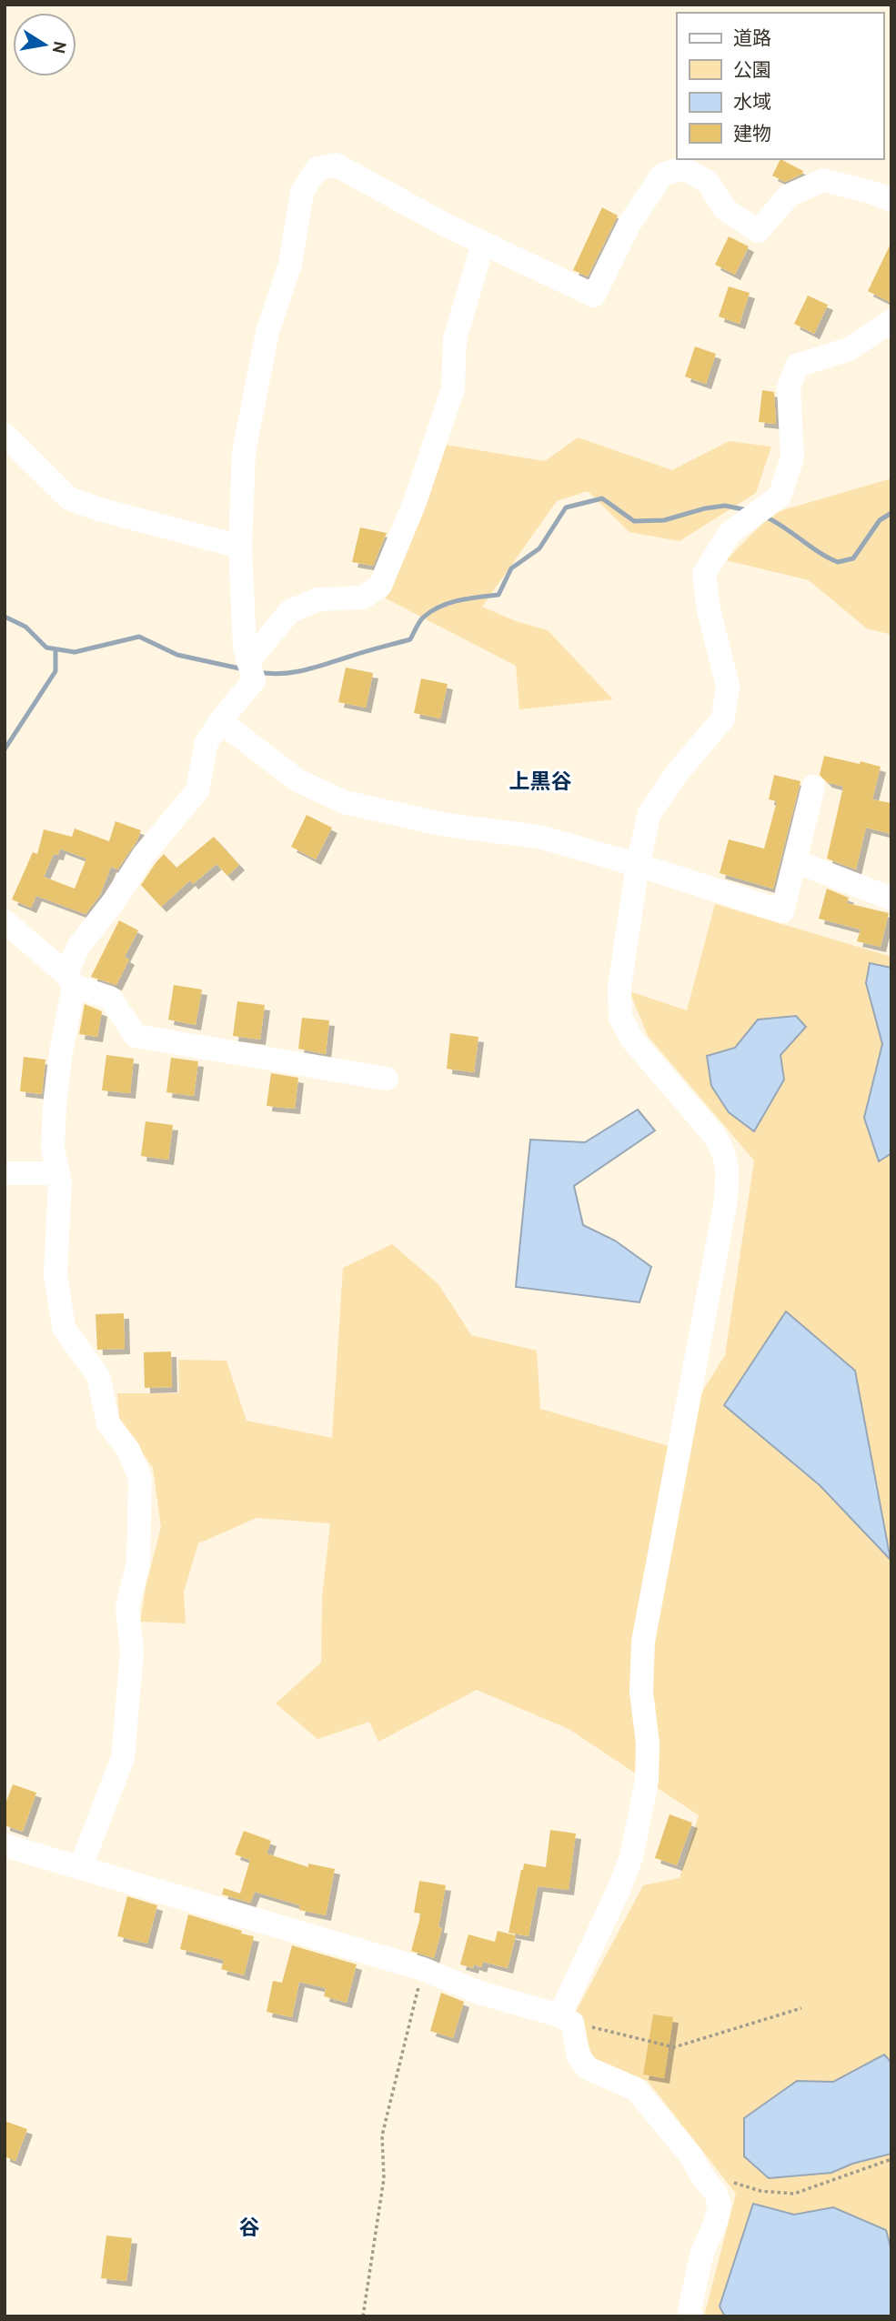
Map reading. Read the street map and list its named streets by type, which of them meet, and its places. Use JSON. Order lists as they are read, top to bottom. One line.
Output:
{"districts":["上黒谷","谷"],"legend":["道路","公園","水域","建物"],"north":"right"}
